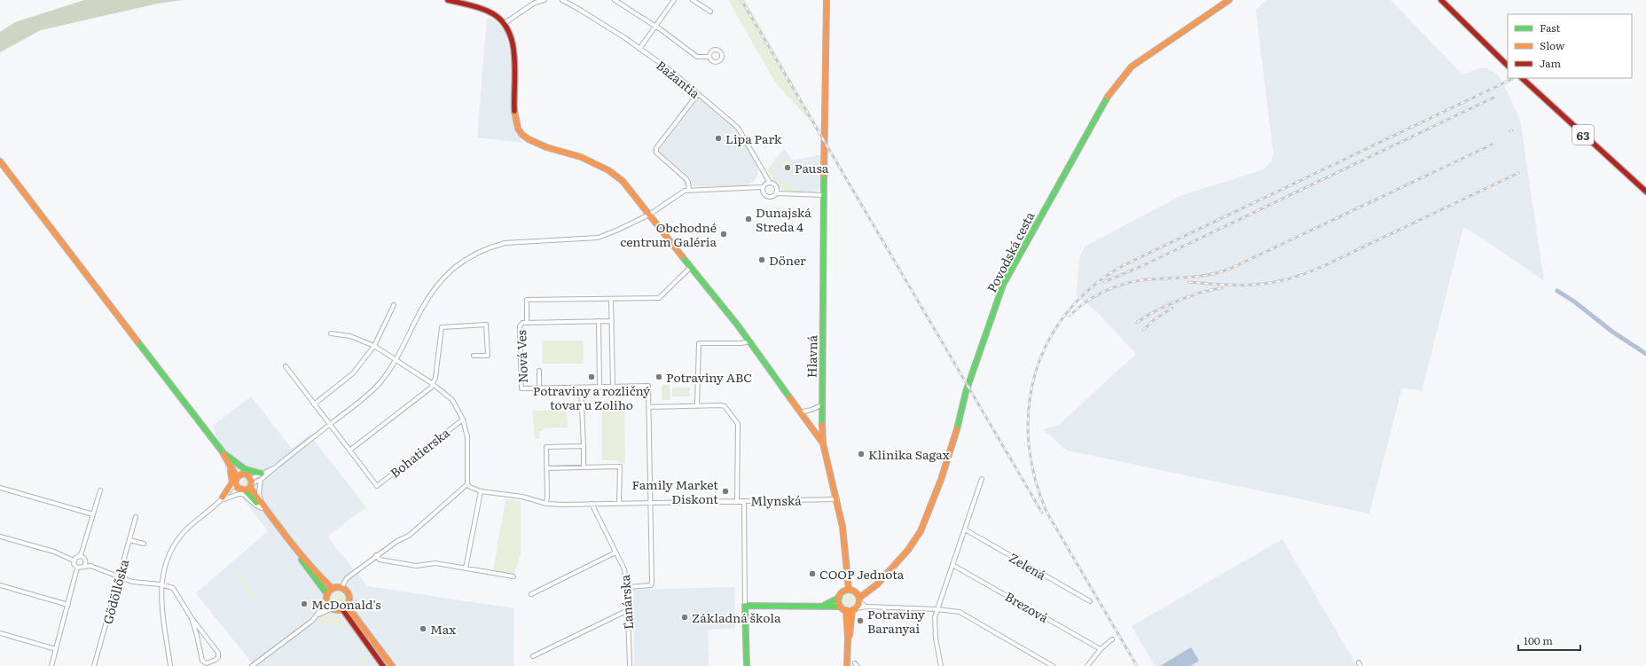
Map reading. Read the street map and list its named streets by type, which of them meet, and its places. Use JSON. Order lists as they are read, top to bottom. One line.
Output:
{"streets":{"main road":["63","Povodská cesta","Hlavná"],"street":["Bažantia","Nová Ves","Bohatierska","Mlynská","Zelená","Gödöllőska","Ľanárska","Brezová"]},"crossings":[["Povodská cesta","Hlavná"],["Nová Ves","Ľanárska"],["Hlavná","Mlynská"]],"places":["Lipa Park","Pausa","Dunajská Streda 4","Obchodné centrum Galéria","Döner","Potraviny a rozličný tovar u Zoliho","Potraviny ABC","Klinika Sagax","Family Market Diskont","COOP Jednota","McDonald's","Základná škola","Potraviny Baranyai","Max"],"legend":["Fast","Slow","Jam"],"scale_bar":"100 m"}
